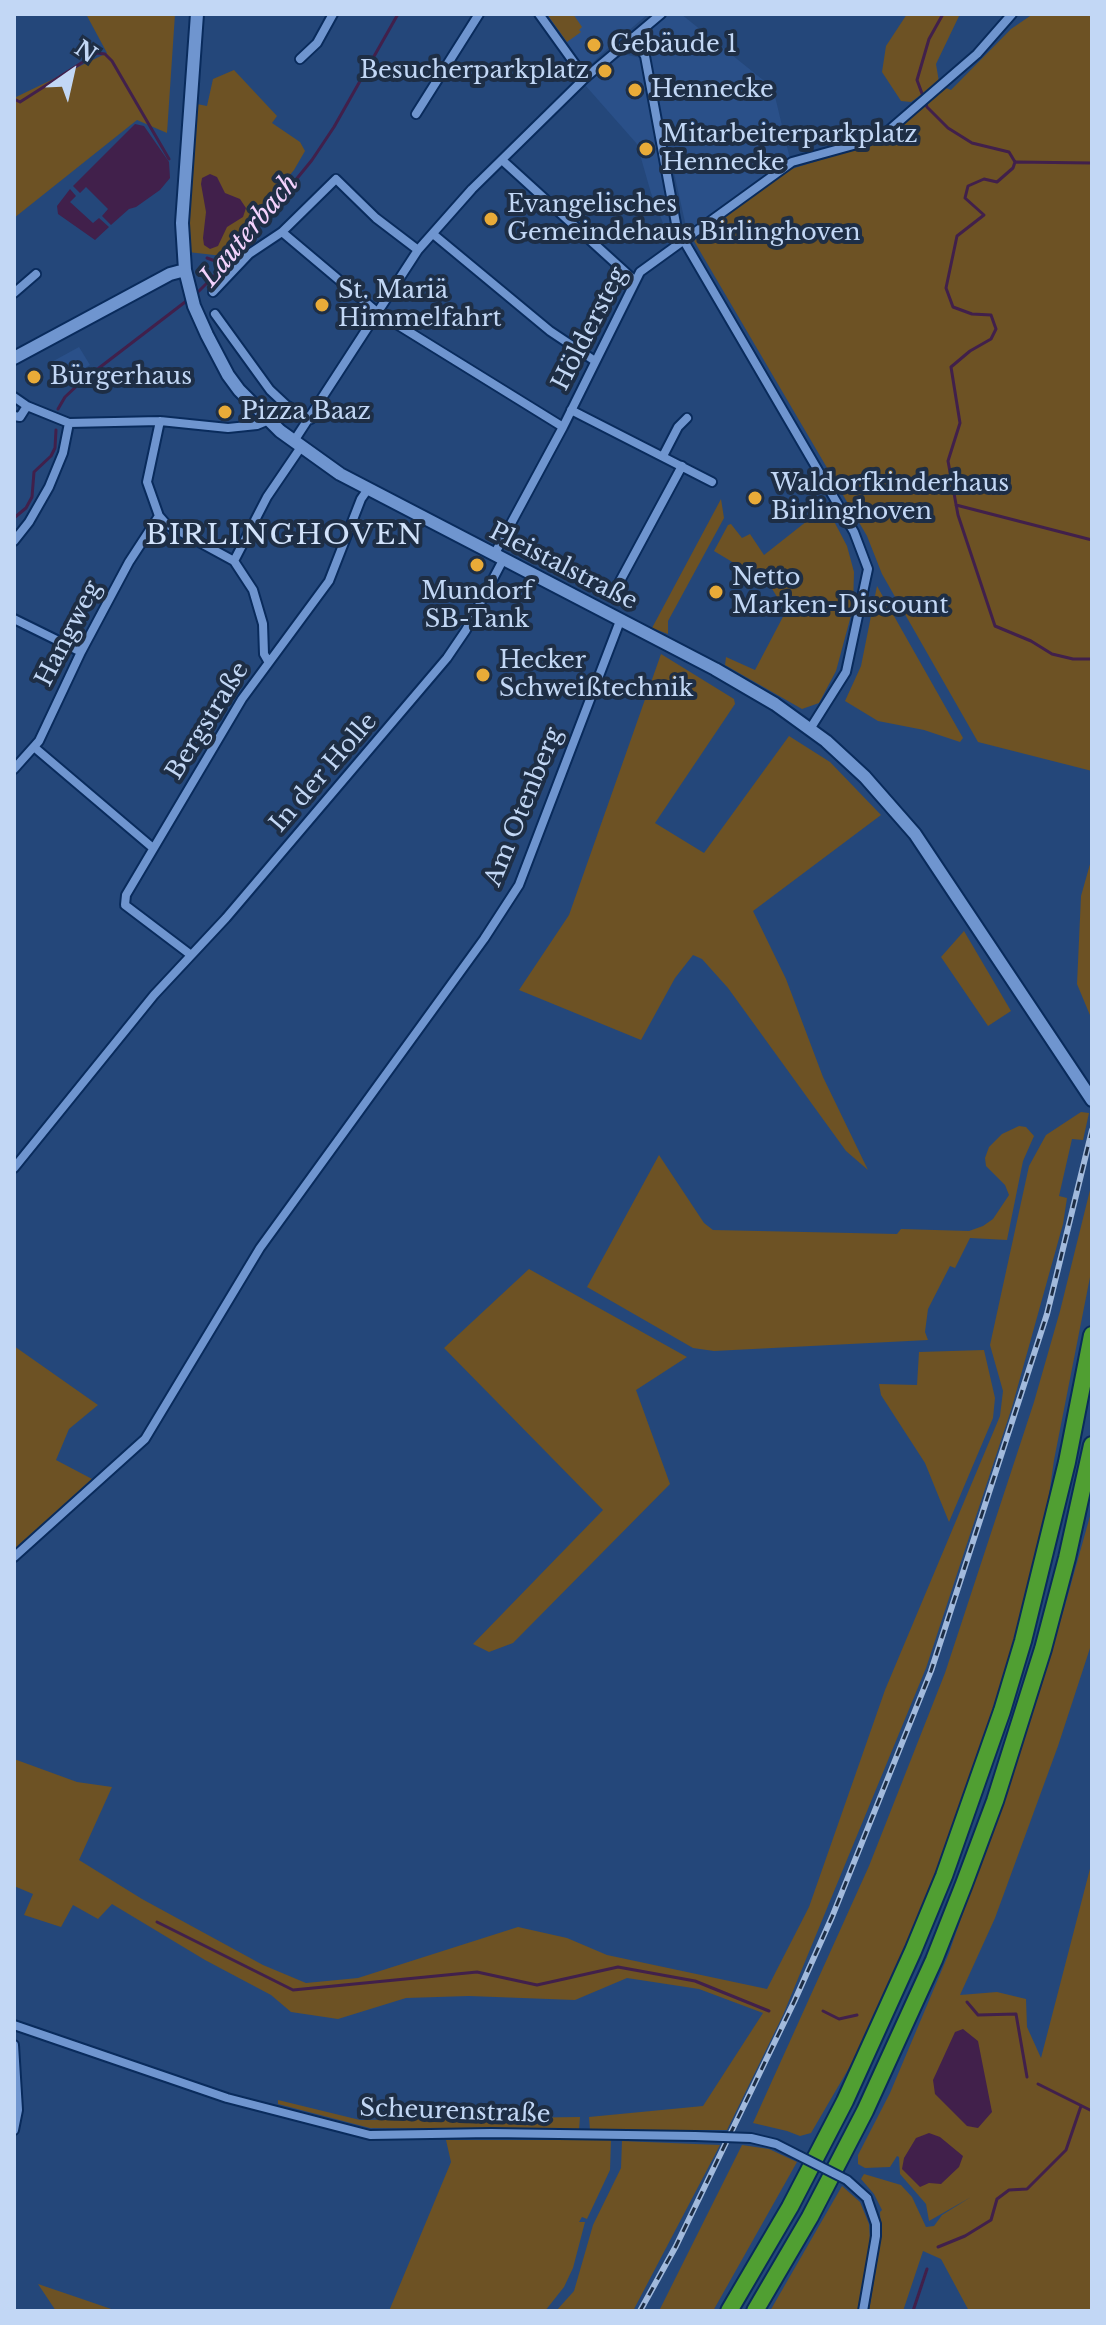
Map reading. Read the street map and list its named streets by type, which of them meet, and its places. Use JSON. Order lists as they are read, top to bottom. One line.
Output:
{"streets":{"main road":["Pleistalstraße"],"street":["Höldersteg","Hangweg","Bergstraße","In der Holle","Am Otenberg","Scheurenstraße"]},"crossings":[["Höldersteg","Pleistalstraße"],["Höldersteg","In der Holle"],["Pleistalstraße","Bergstraße"],["Pleistalstraße","In der Holle"],["Pleistalstraße","Am Otenberg"],["Bergstraße","In der Holle"]],"districts":["BIRLINGHOVEN"],"water":["Lauterbach"],"places":["Gebäude 1","Besucherparkplatz","Hennecke","Mitarbeiterparkplatz Hennecke","Evangelisches Gemeindehaus Birlinghoven","St. Mariä Himmelfahrt","Bürgerhaus","Pizza Baaz","Waldorfkinderhaus Birlinghoven","Mundorf SB-Tank","Netto Marken-Discount","Hecker Schweißtechnik"],"north":"top right"}
